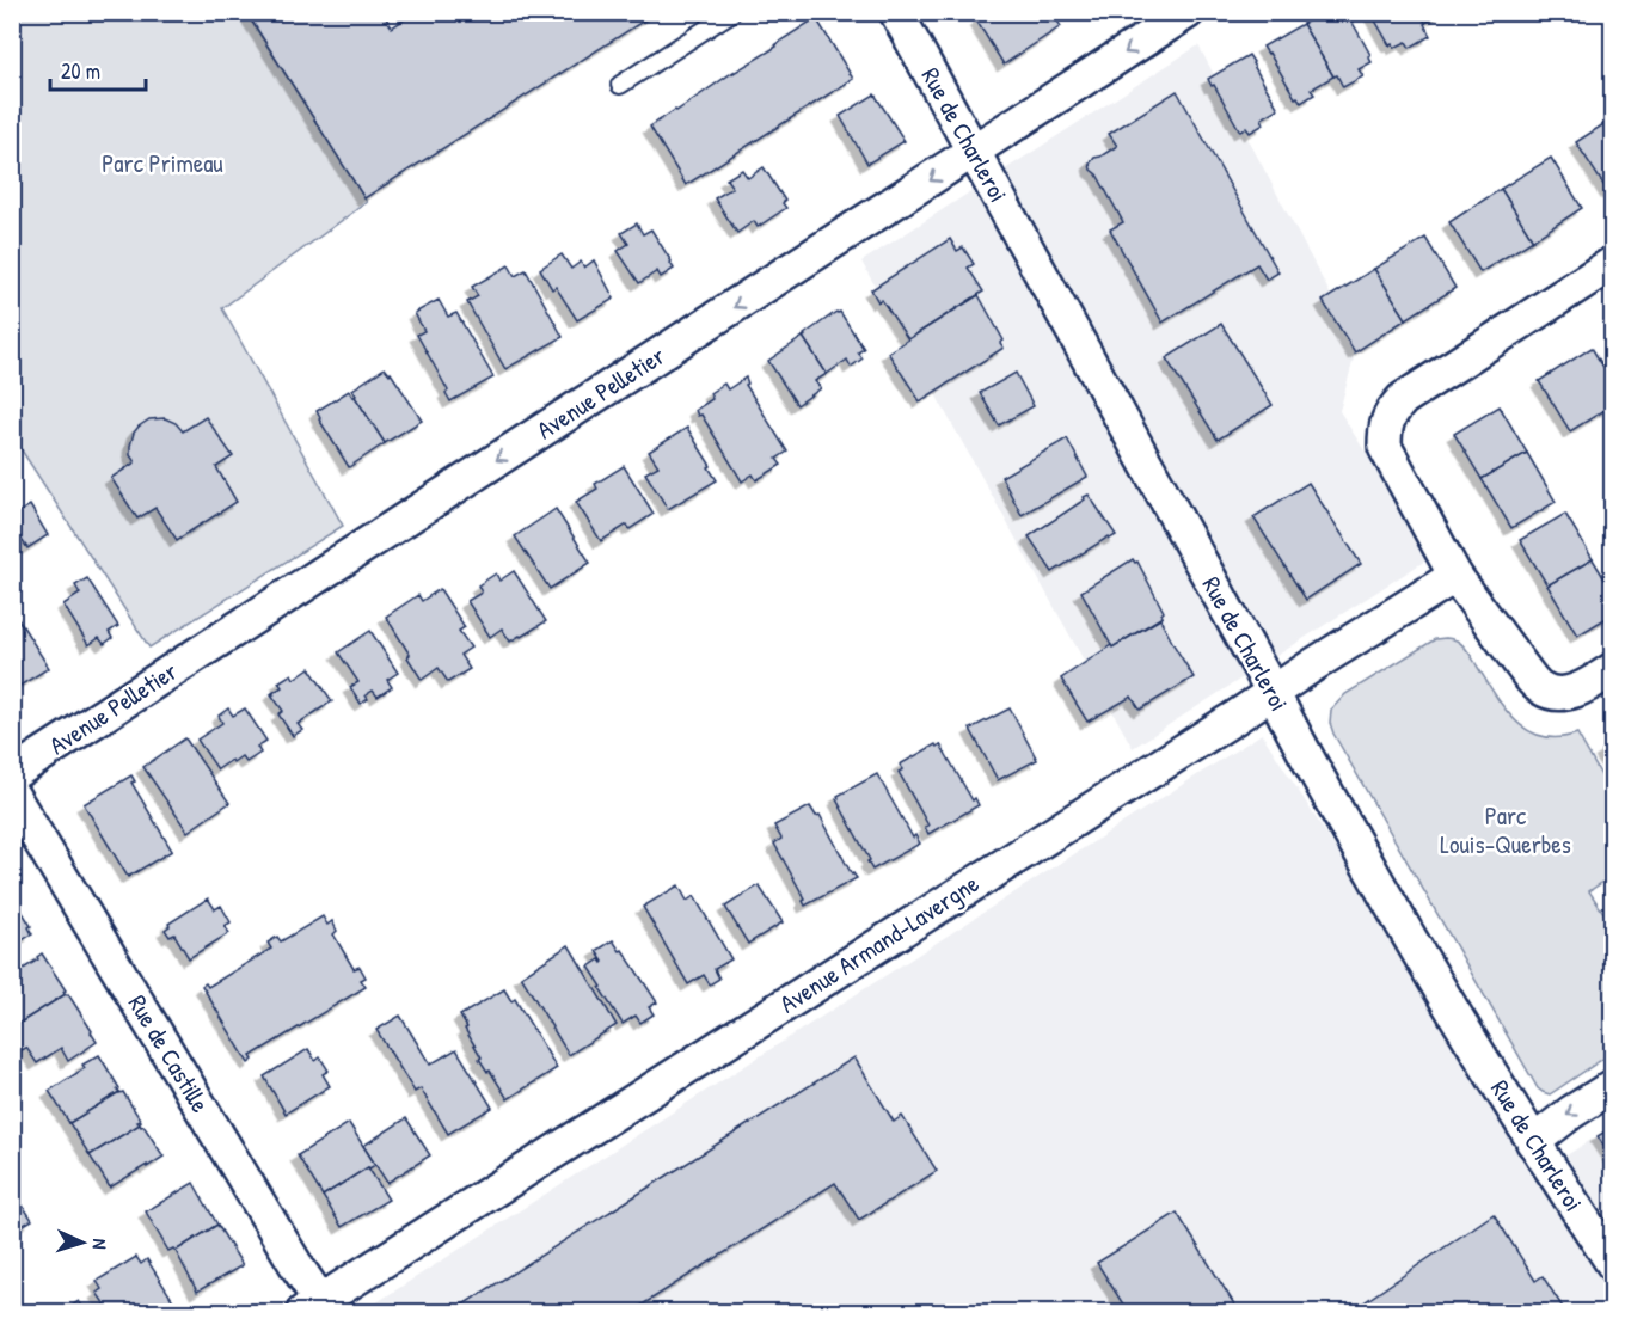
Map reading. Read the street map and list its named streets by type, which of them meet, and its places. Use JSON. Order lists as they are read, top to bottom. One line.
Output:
{"streets":{"street":["Rue de Charleroi","Avenue Pelletier","Avenue Armand-Lavergne","Rue de Castille"]},"crossings":[["Rue de Charleroi","Avenue Pelletier"],["Rue de Charleroi","Avenue Armand-Lavergne"],["Avenue Armand-Lavergne","Rue de Castille"]],"one_way":["Avenue Pelletier"],"parks":["Parc Primeau","Parc Louis-Querbes"],"scale_bar":"20 m","north":"right"}
